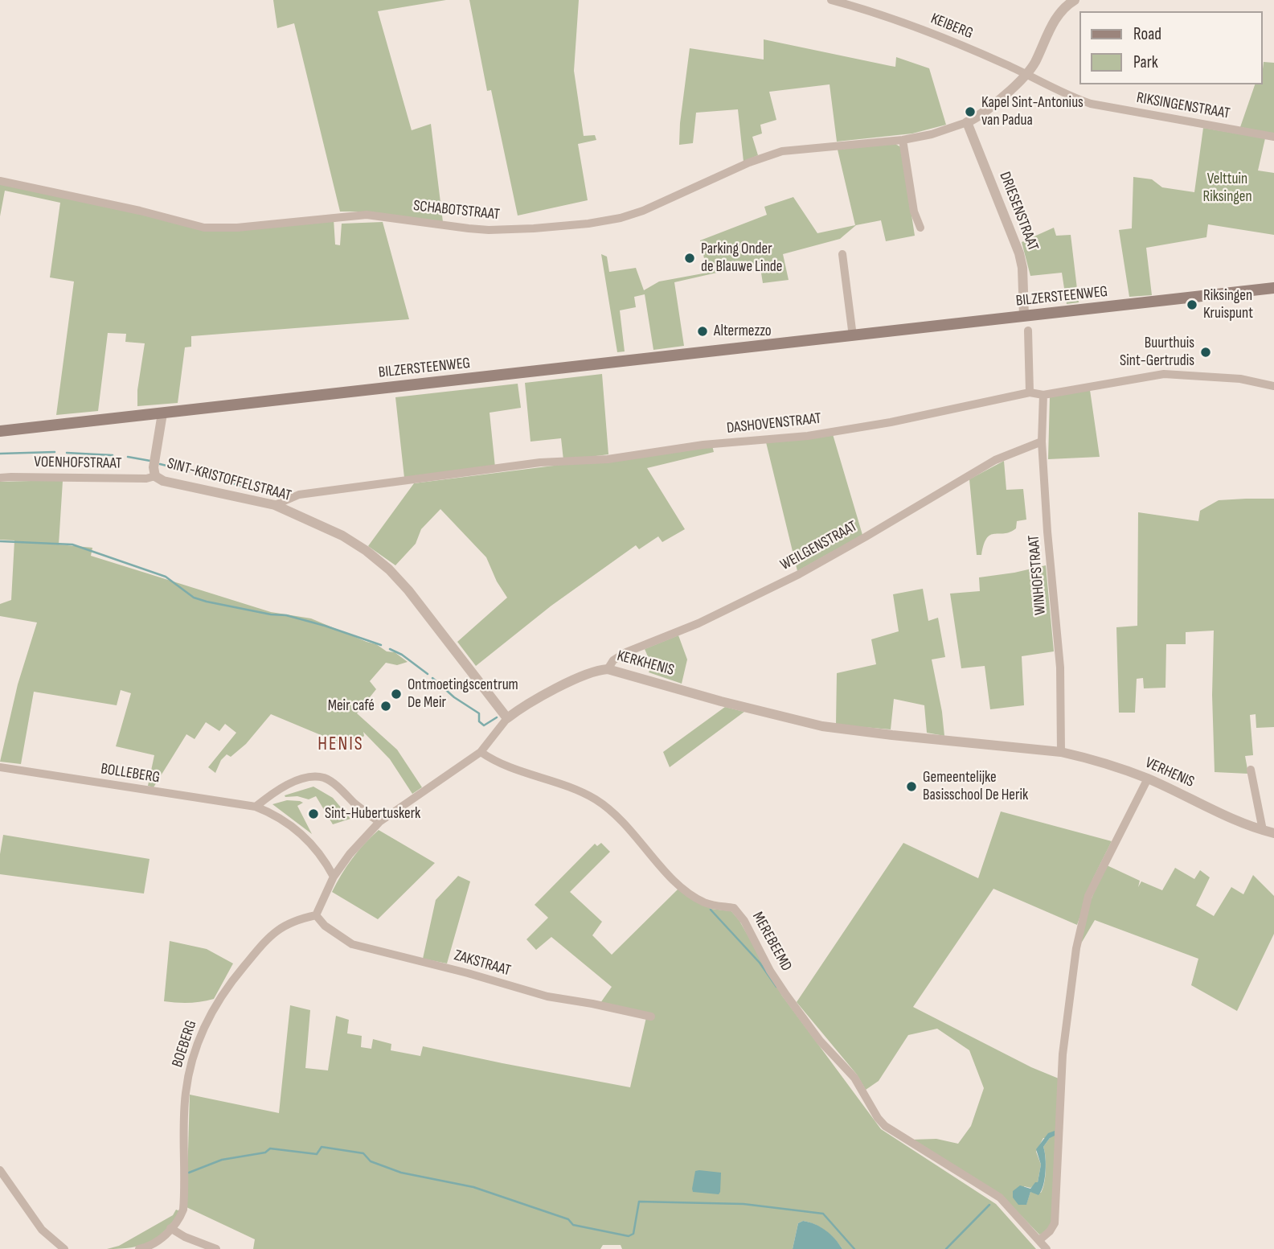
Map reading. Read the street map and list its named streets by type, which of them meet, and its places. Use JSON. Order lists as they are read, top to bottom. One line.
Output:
{"streets":{"main road":["BILZERSTEENWEG"],"street":["KEIBERG","RIKSINGENSTRAAT","SCHABOTSTRAAT","DRIESENSTRAAT","DASHOVENSTRAAT","VOENHOFSTRAAT","SINT-KRISTOFFELSTRAAT","WEILGENSTRAAT","WINHOFSTRAAT","KERKHENIS","VERHENIS","BOLLEBERG","MEREBEEMD","ZAKSTRAAT","BOEBERG"]},"crossings":[["KEIBERG","RIKSINGENSTRAAT"],["SCHABOTSTRAAT","DRIESENSTRAAT"],["DRIESENSTRAAT","BILZERSTEENWEG"],["BILZERSTEENWEG","SINT-KRISTOFFELSTRAAT"],["DASHOVENSTRAAT","SINT-KRISTOFFELSTRAAT"],["DASHOVENSTRAAT","WINHOFSTRAAT"],["VOENHOFSTRAAT","SINT-KRISTOFFELSTRAAT"],["SINT-KRISTOFFELSTRAAT","KERKHENIS"],["WEILGENSTRAAT","WINHOFSTRAAT"],["WEILGENSTRAAT","KERKHENIS"],["WINHOFSTRAAT","KERKHENIS"],["WINHOFSTRAAT","VERHENIS"],["KERKHENIS","VERHENIS"],["KERKHENIS","BOLLEBERG"],["KERKHENIS","MEREBEEMD"],["KERKHENIS","ZAKSTRAAT"],["KERKHENIS","BOEBERG"],["ZAKSTRAAT","BOEBERG"]],"districts":["HENIS"],"parks":["Velttuin Riksingen"],"places":["Kapel Sint-Antonius van Padua","Parking Onder de Blauwe Linde","Riksingen Kruispunt","Altermezzo","Buurthuis Sint-Gertrudis","Ontmoetingscentrum De Meir","Meir café","Gemeentelijke Basisschool De Herik","Sint-Hubertuskerk"],"legend":["Road","Park"]}
